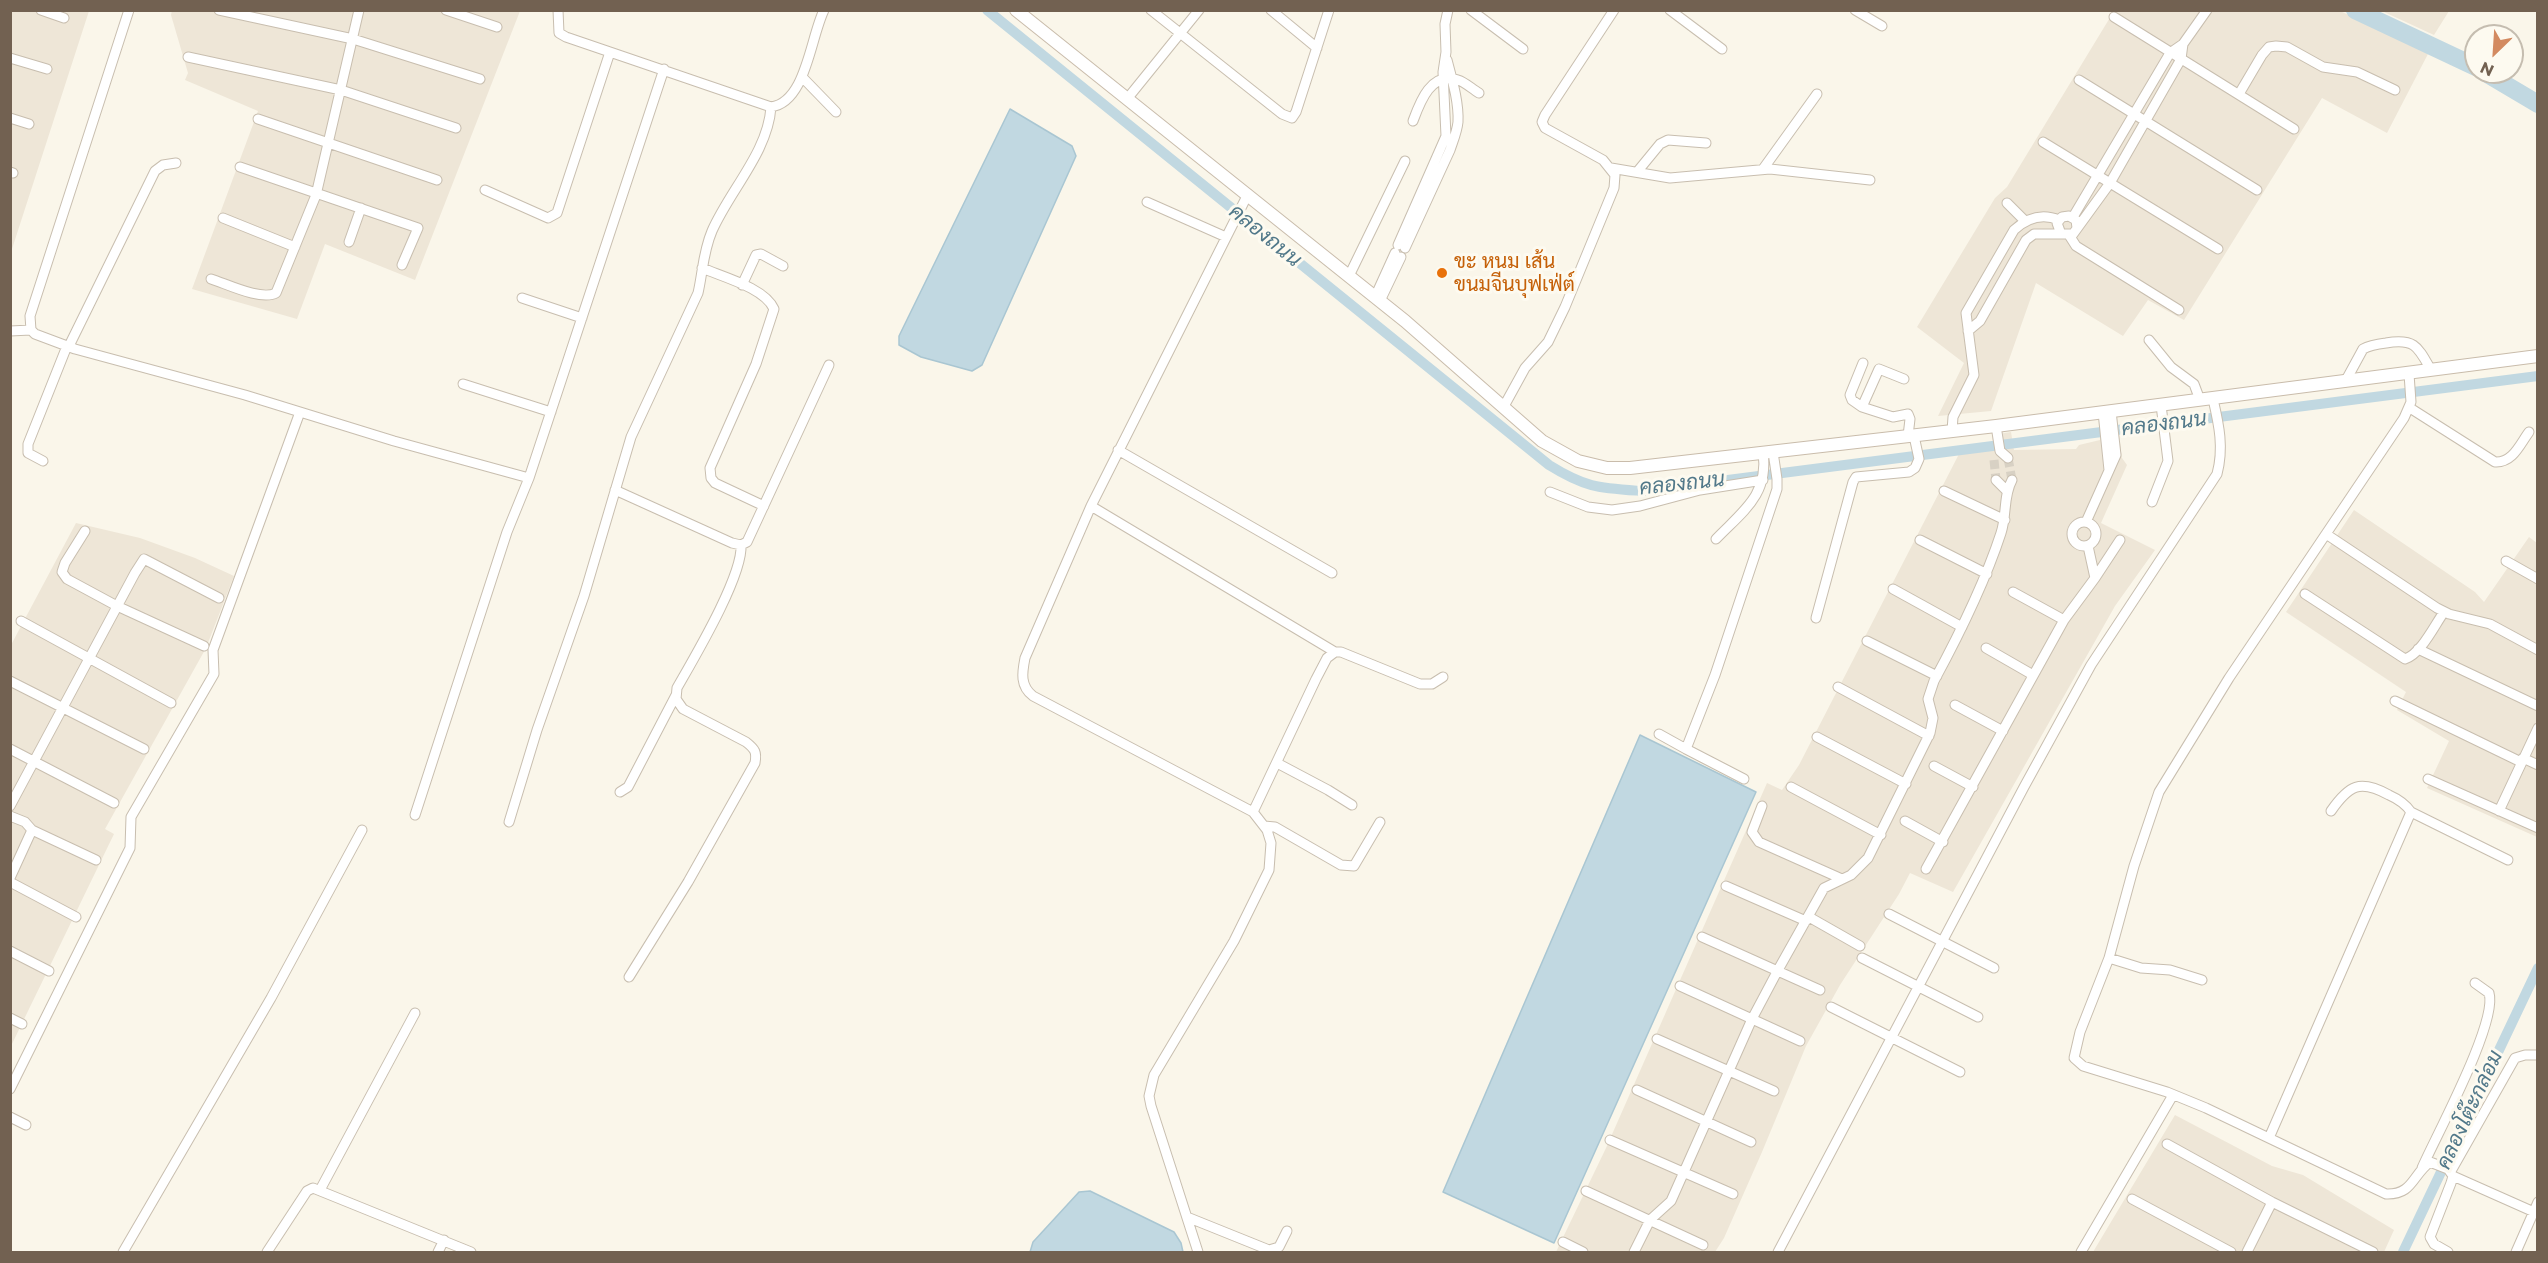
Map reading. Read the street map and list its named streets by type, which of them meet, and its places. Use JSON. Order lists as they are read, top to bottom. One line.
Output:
{"water":["คลองถนน","คลองโต๊ะกล่อม"],"places":["ขะ หนม เส้น ขนมจีนบุฟเฟ่ต์"],"north":"bottom left"}
